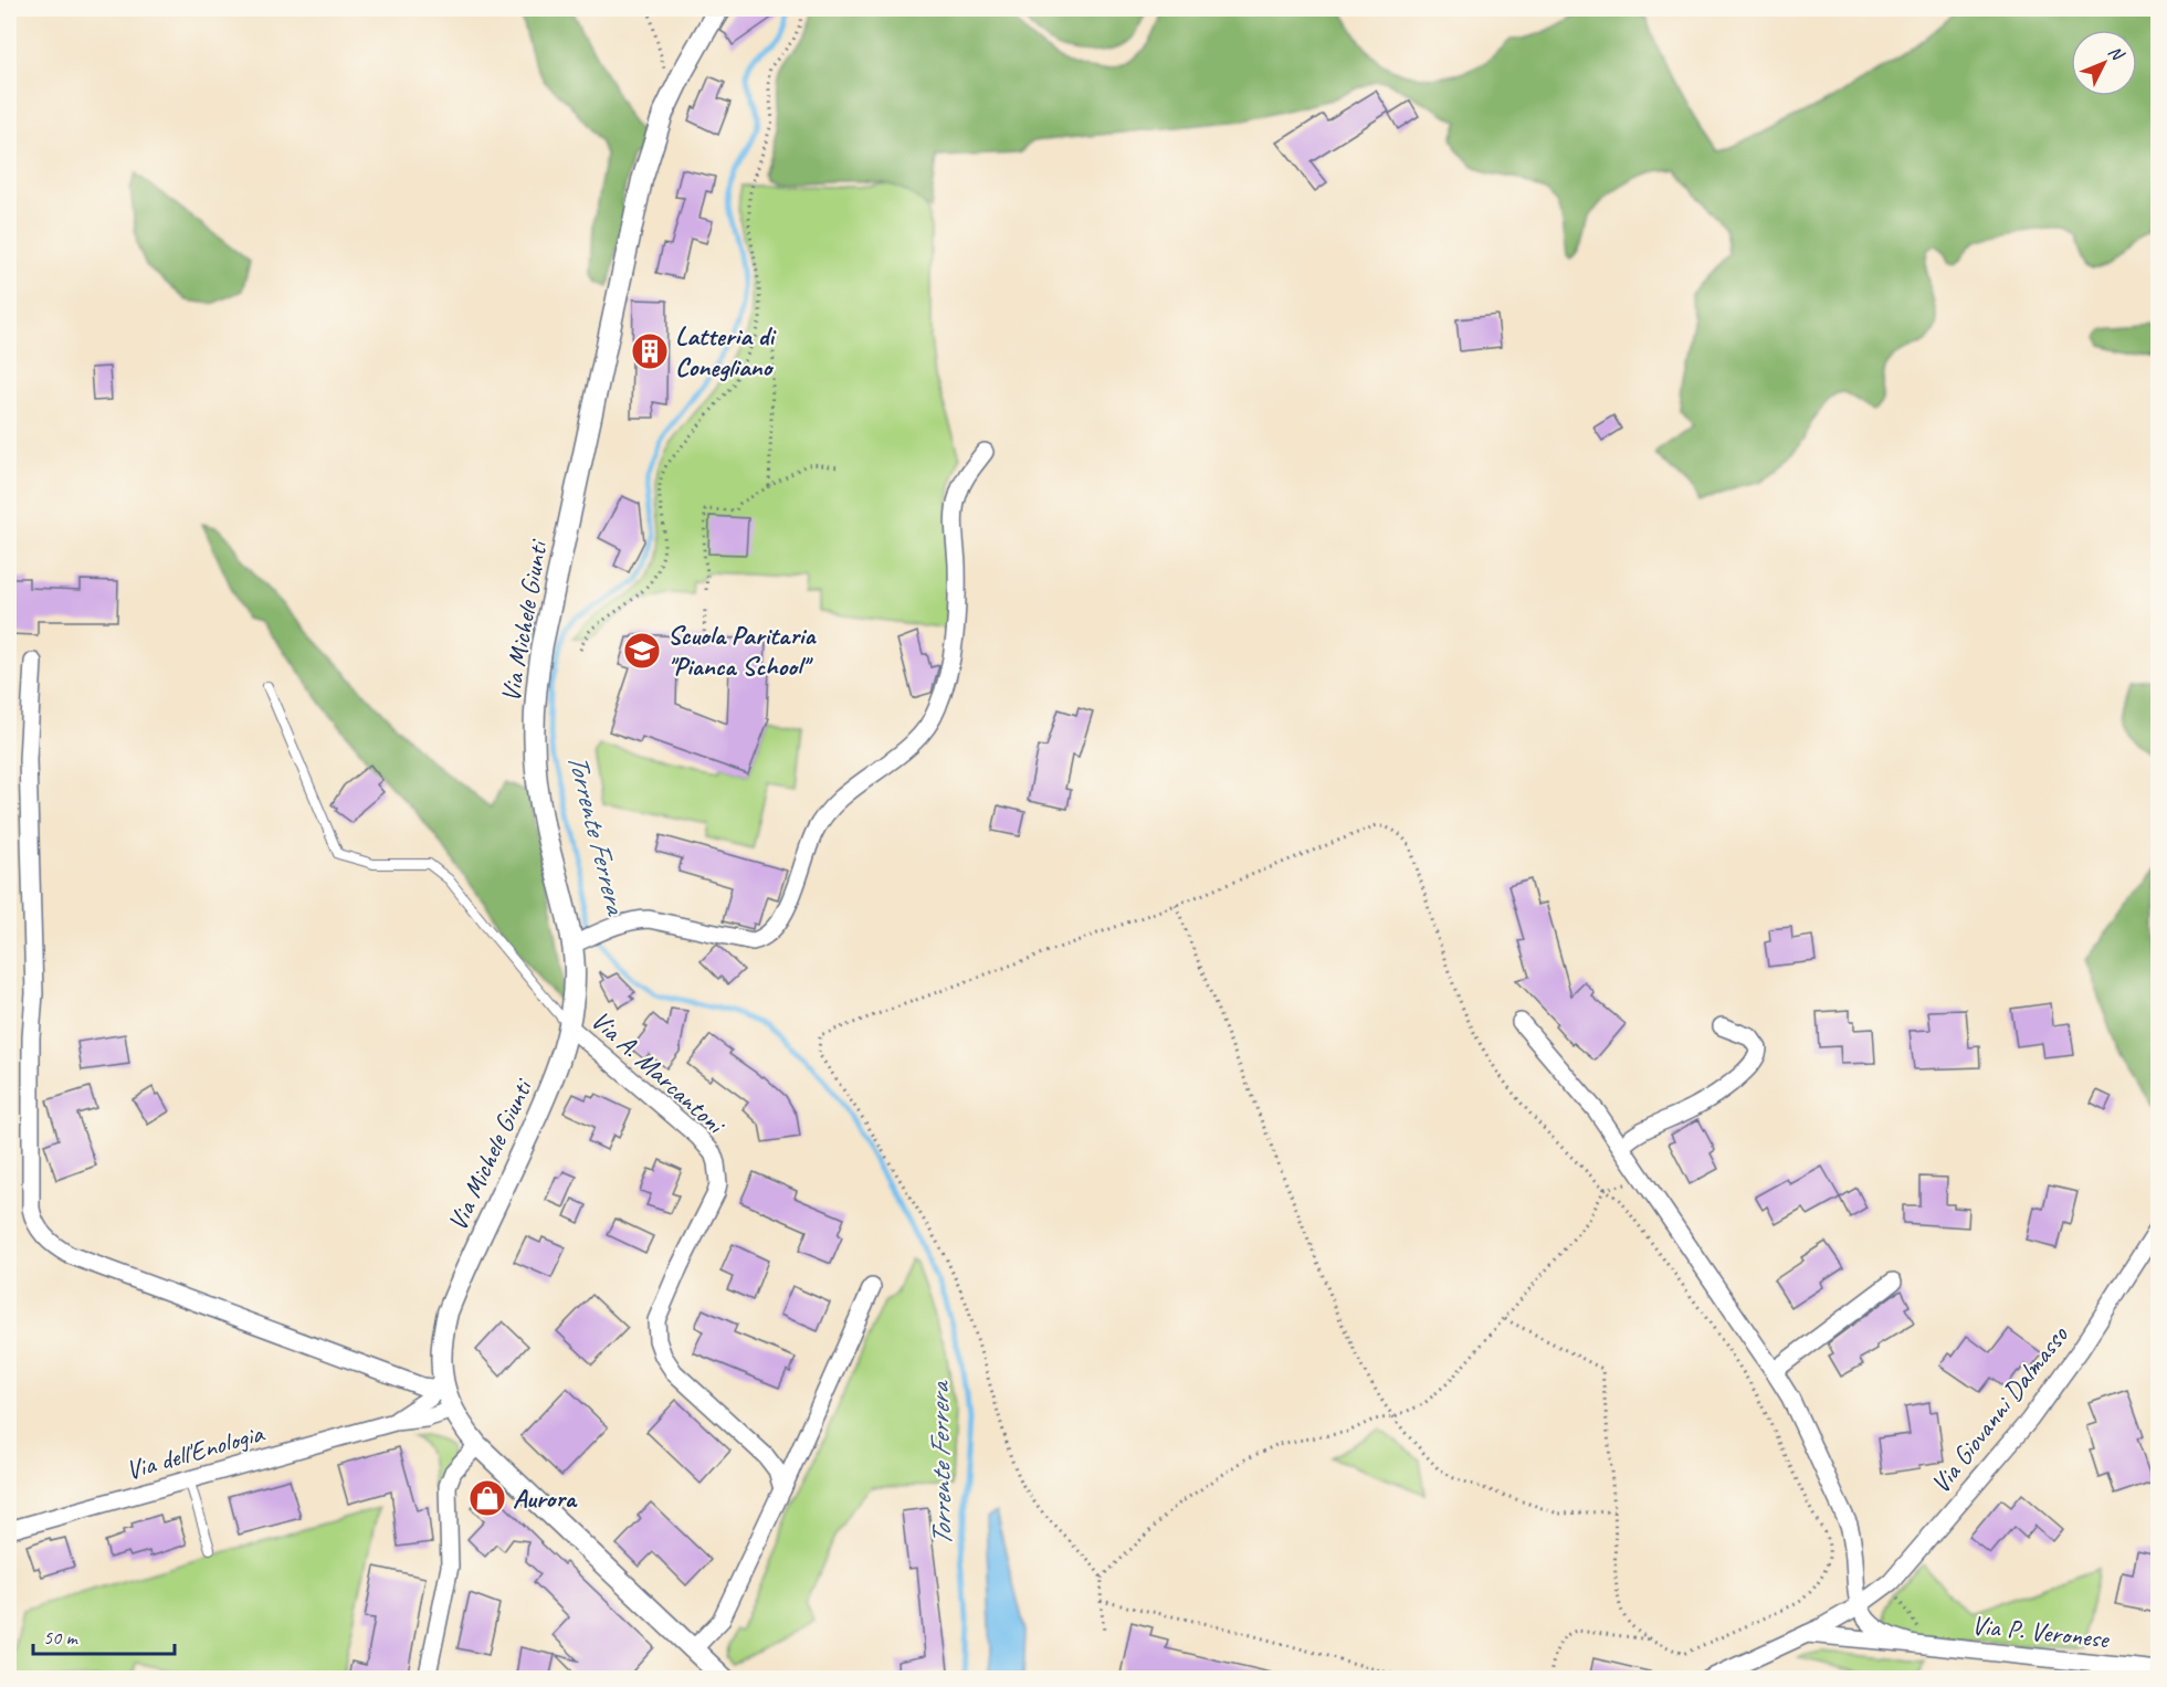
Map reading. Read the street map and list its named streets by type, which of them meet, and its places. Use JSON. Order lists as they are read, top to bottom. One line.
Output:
{"streets":{"street":["Via Michele Giunti","Via A. Marcantoni","Via Giovanni Dalmasso","Via dell'Enologia","Via P. Veronese"]},"crossings":[["Via Michele Giunti","Via A. Marcantoni"],["Via Michele Giunti","Via dell'Enologia"],["Via Giovanni Dalmasso","Via P. Veronese"]],"water":["Torrente Ferrera"],"places":{"building":["Latteria di Conegliano"],"school or university":["Scuola Paritaria \"Pianca School\""],"shop":["Aurora"]},"scale_bar":"50 m","north":"top right"}
